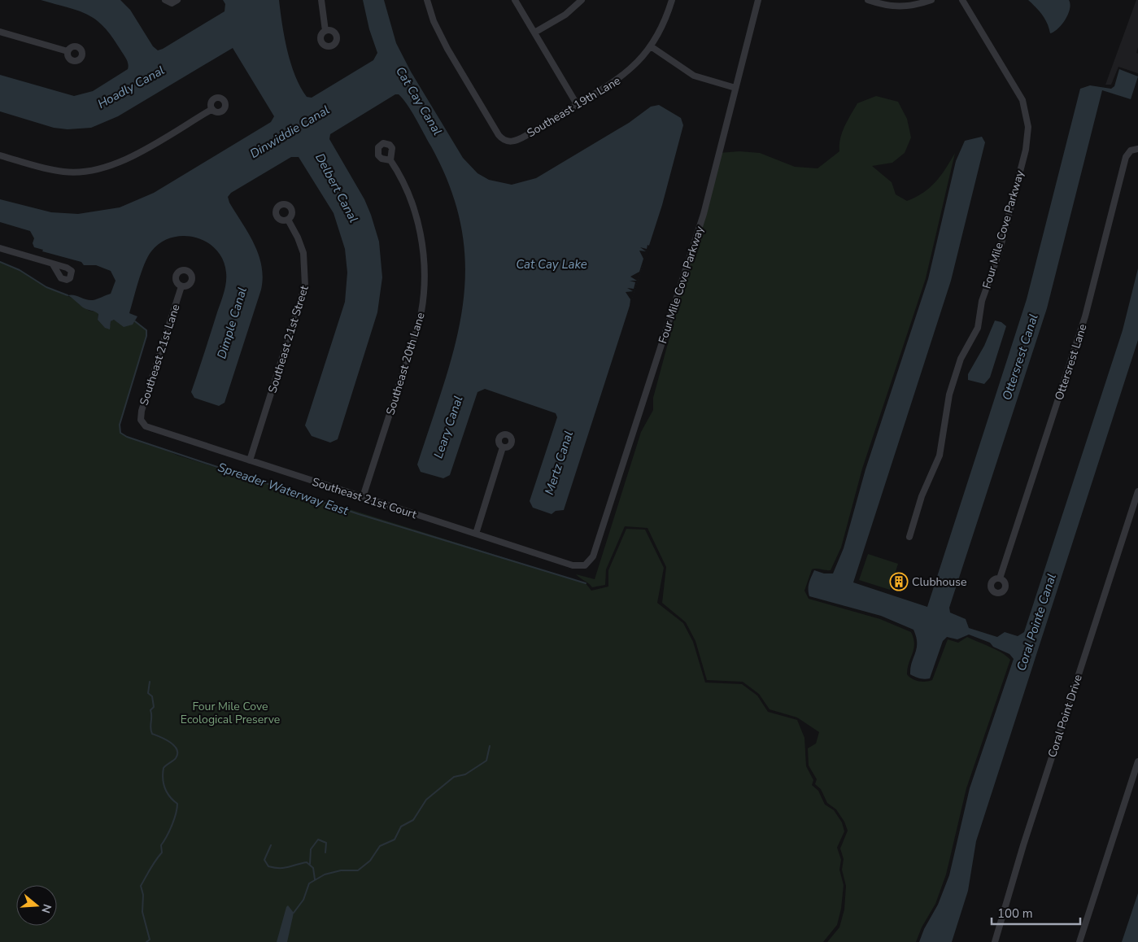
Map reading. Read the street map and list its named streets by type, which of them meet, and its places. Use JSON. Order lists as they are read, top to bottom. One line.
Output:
{"streets":{"street":["Southeast 19th Lane","Four Mile Cove Parkway","Southeast 21st Street","Southeast 21st Lane","Ottersrest Lane","Southeast 20th Lane","Southeast 21st Court","Coral Point Drive"]},"crossings":[["Four Mile Cove Parkway","Southeast 21st Court"],["Southeast 21st Street","Southeast 21st Court"],["Southeast 21st Lane","Southeast 21st Court"],["Southeast 20th Lane","Southeast 21st Court"]],"water":["Hoadly Canal","Cat Cay Canal","Dinwiddie Canal","Delbert Canal","Cat Cay Lake","Dimple Canal","Ottersrest Canal","Leary Canal","Mertz Canal","Spreader Waterway East","Coral Pointe Canal"],"parks":["Four Mile Cove Ecological Preserve"],"places":{"building":["Clubhouse"]},"scale_bar":"100 m","north":"right"}
